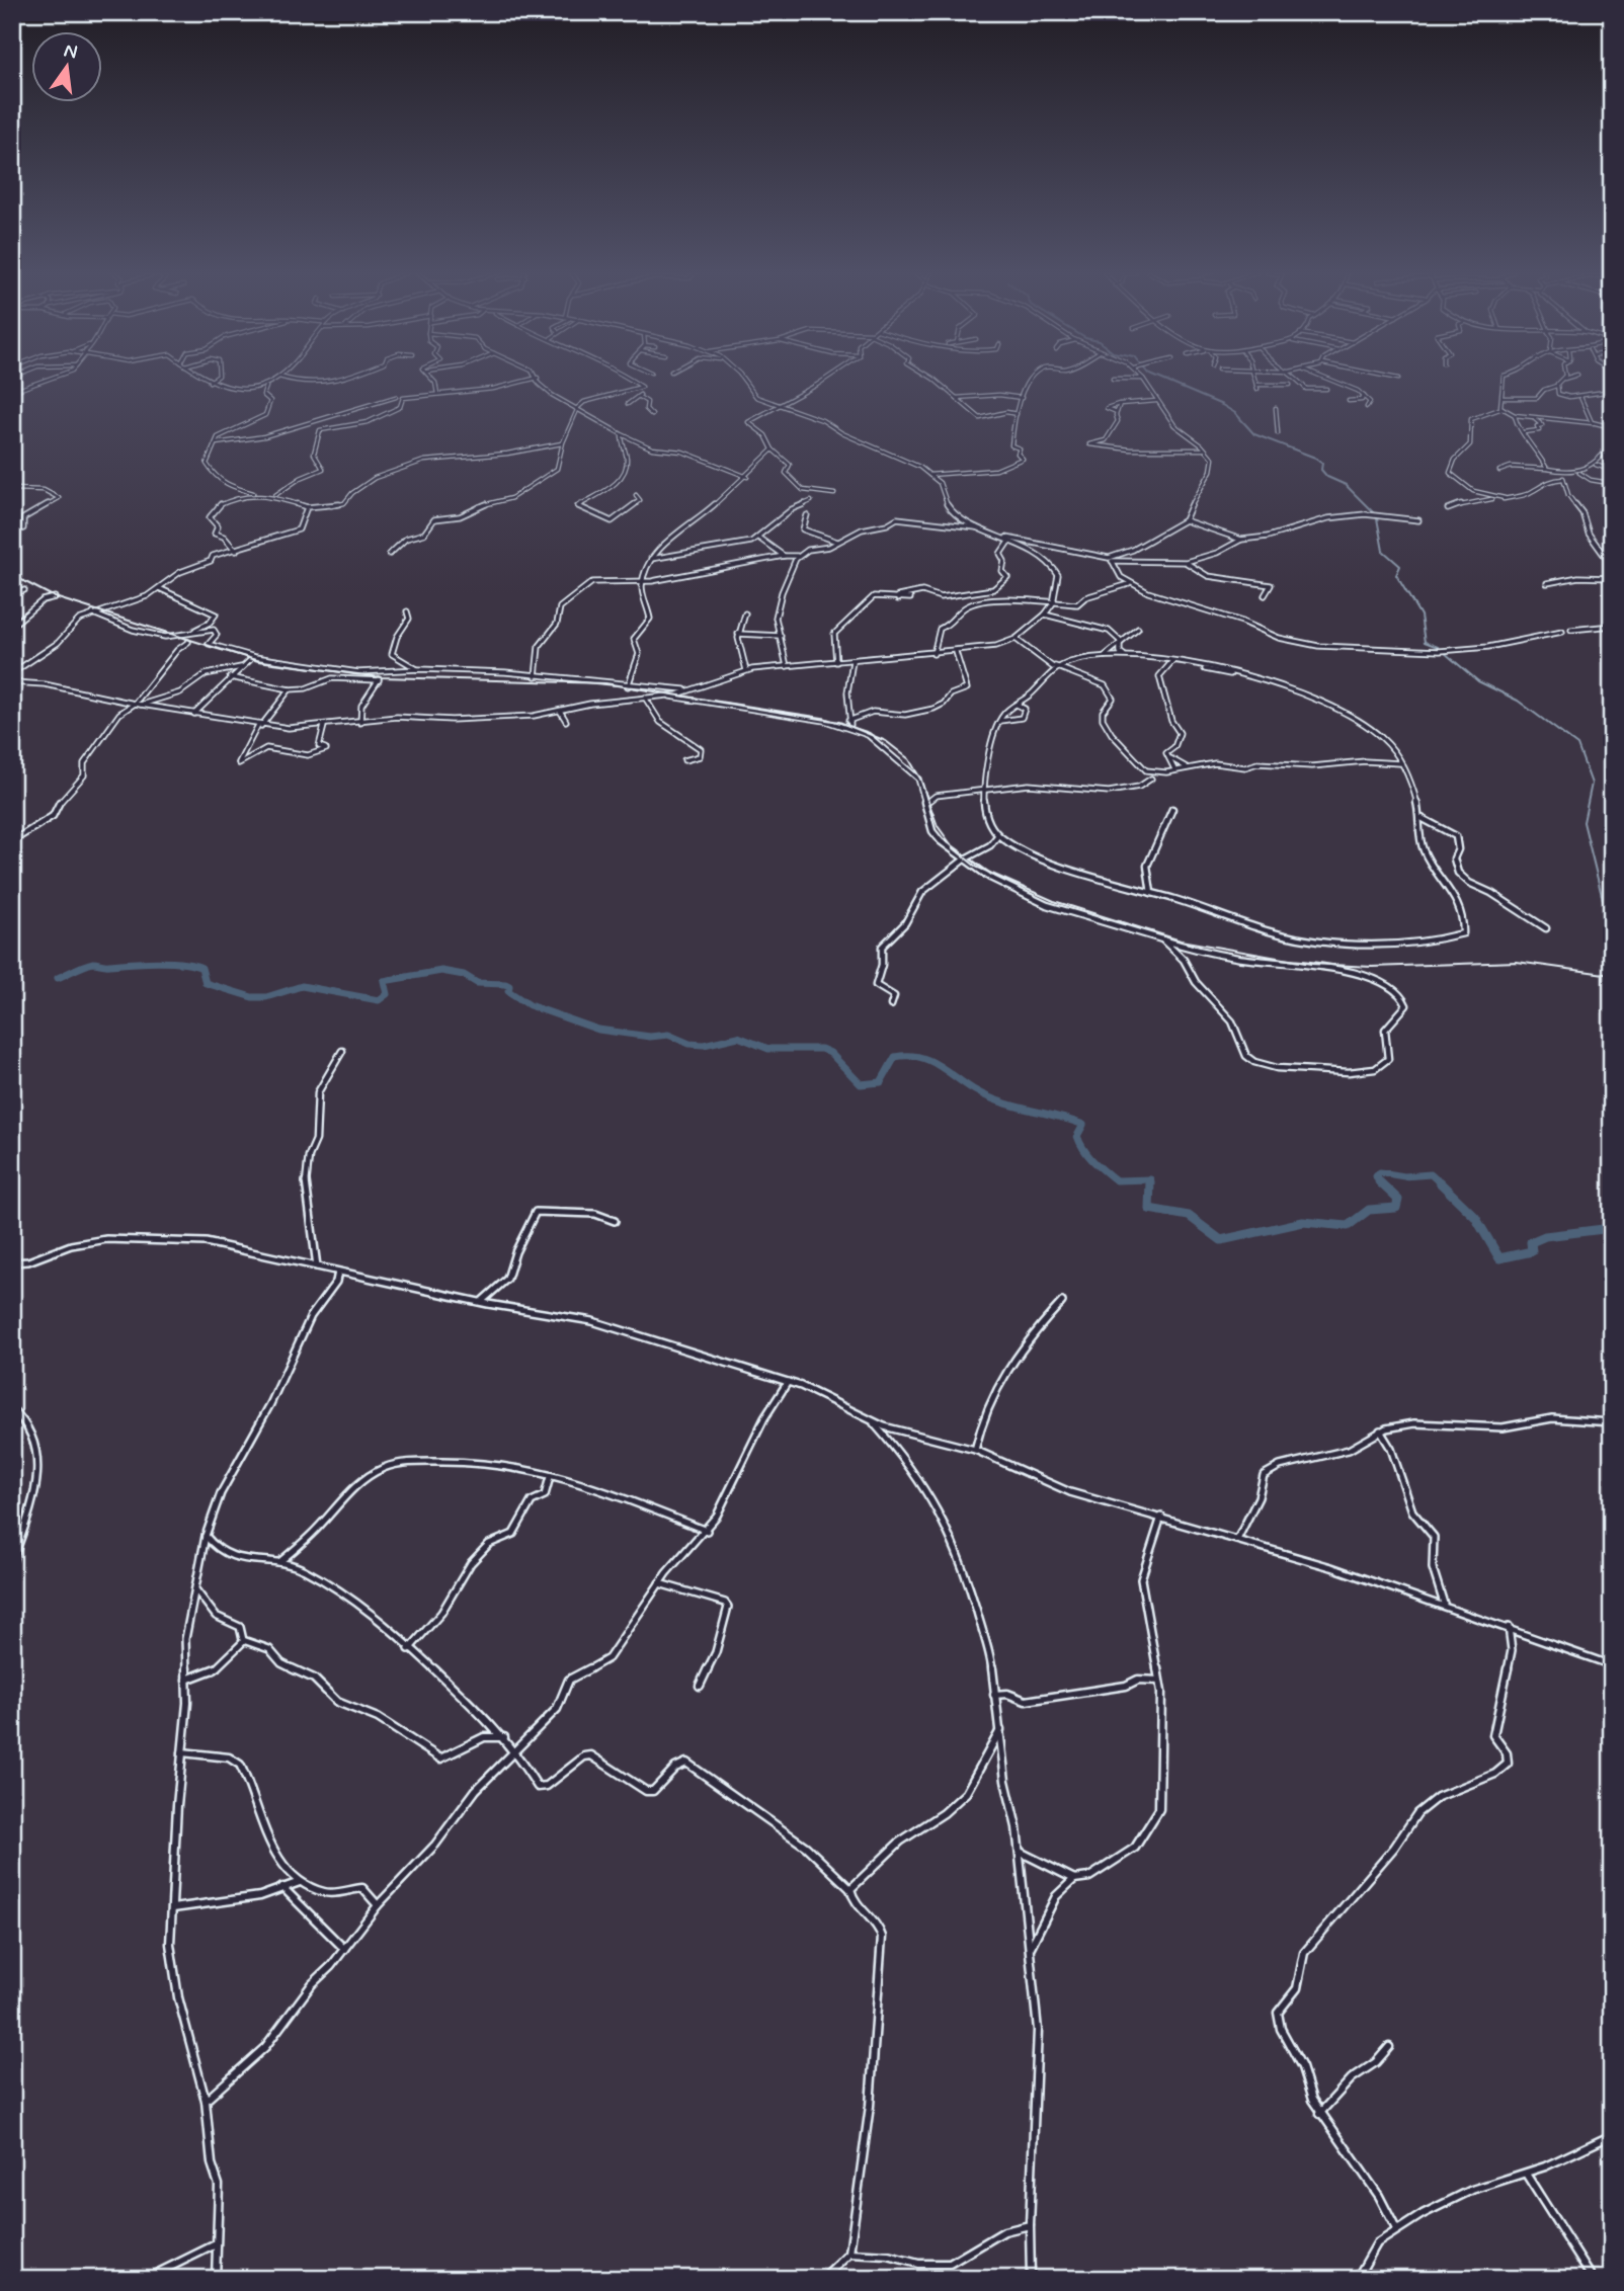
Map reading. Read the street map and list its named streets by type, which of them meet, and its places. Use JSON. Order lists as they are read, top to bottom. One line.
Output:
{"north":"top"}
